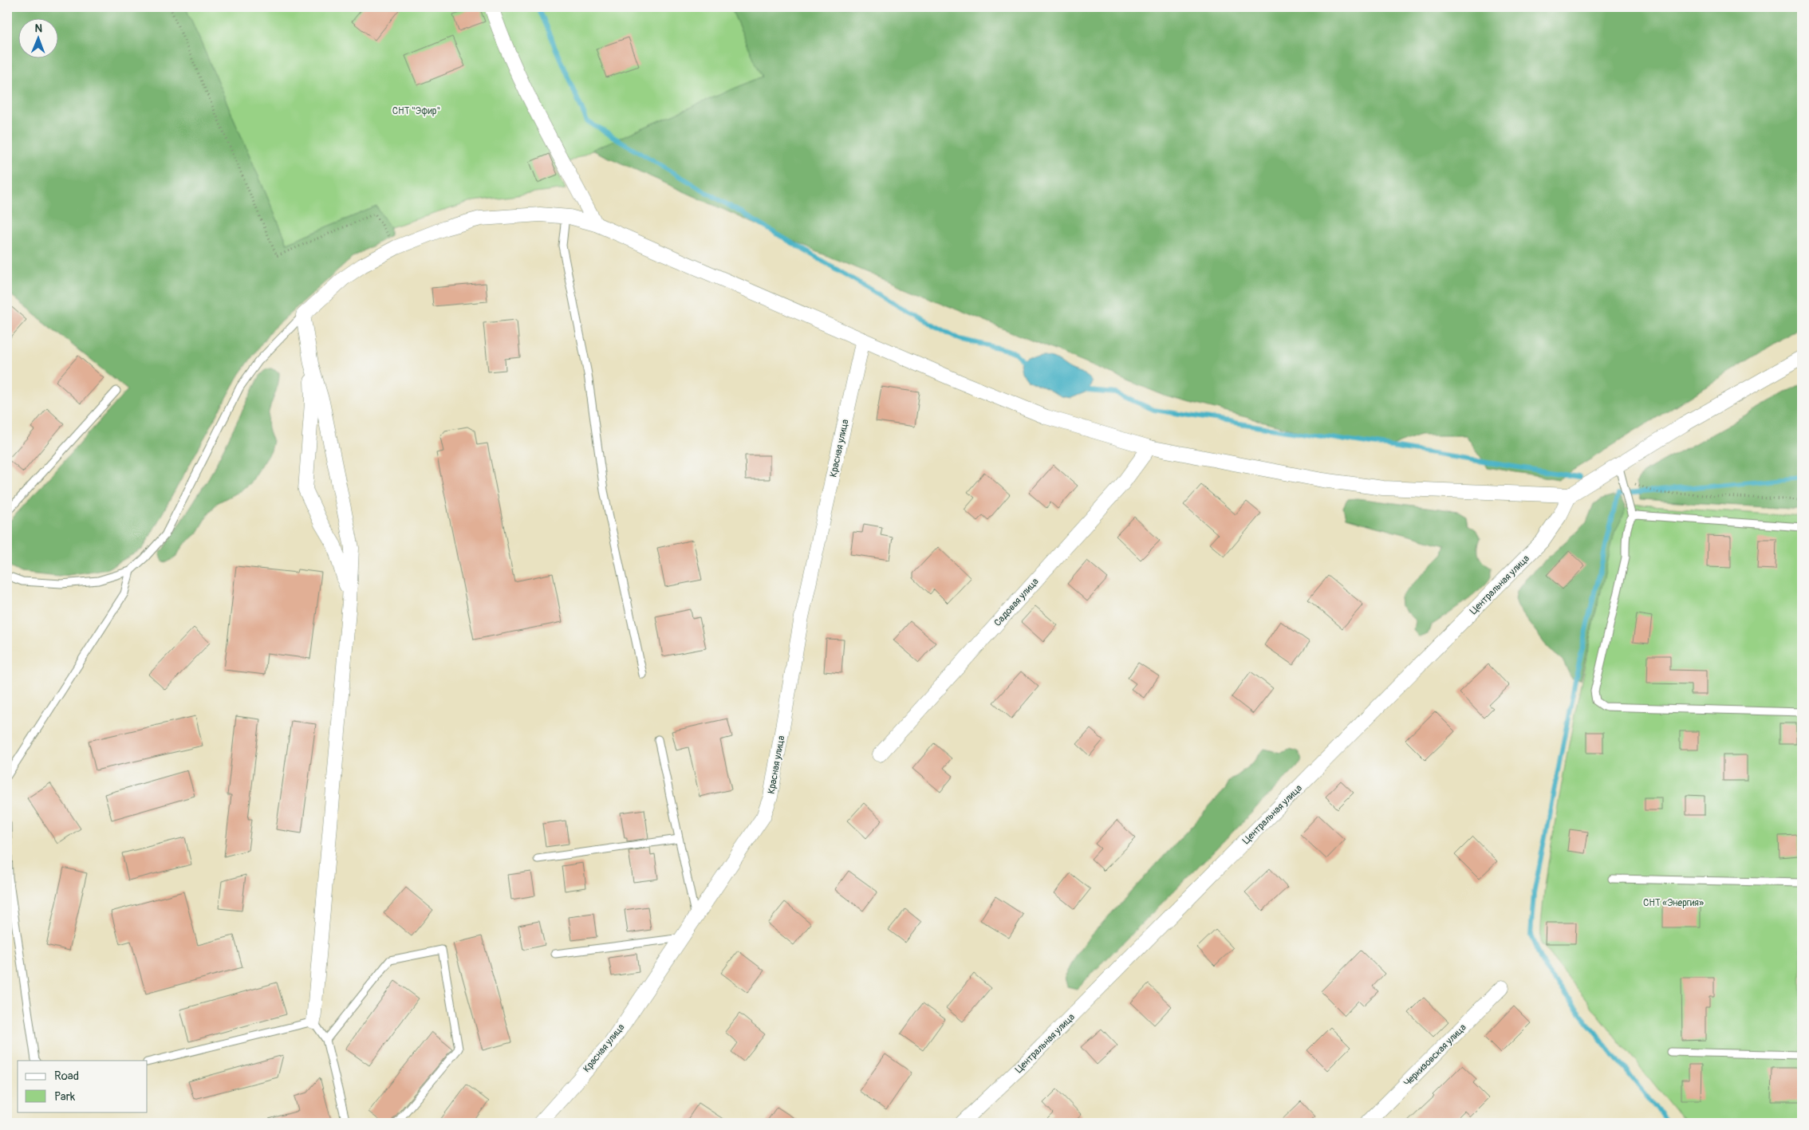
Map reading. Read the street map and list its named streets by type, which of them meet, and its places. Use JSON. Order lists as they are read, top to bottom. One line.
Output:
{"streets":{"street":["Красная улица","Центральная улица","Садовая улица","Черкизовская улица"]},"parks":["СНТ \"Эфир\"","СНТ «Энергия»"],"legend":["Road","Park"],"north":"top"}
